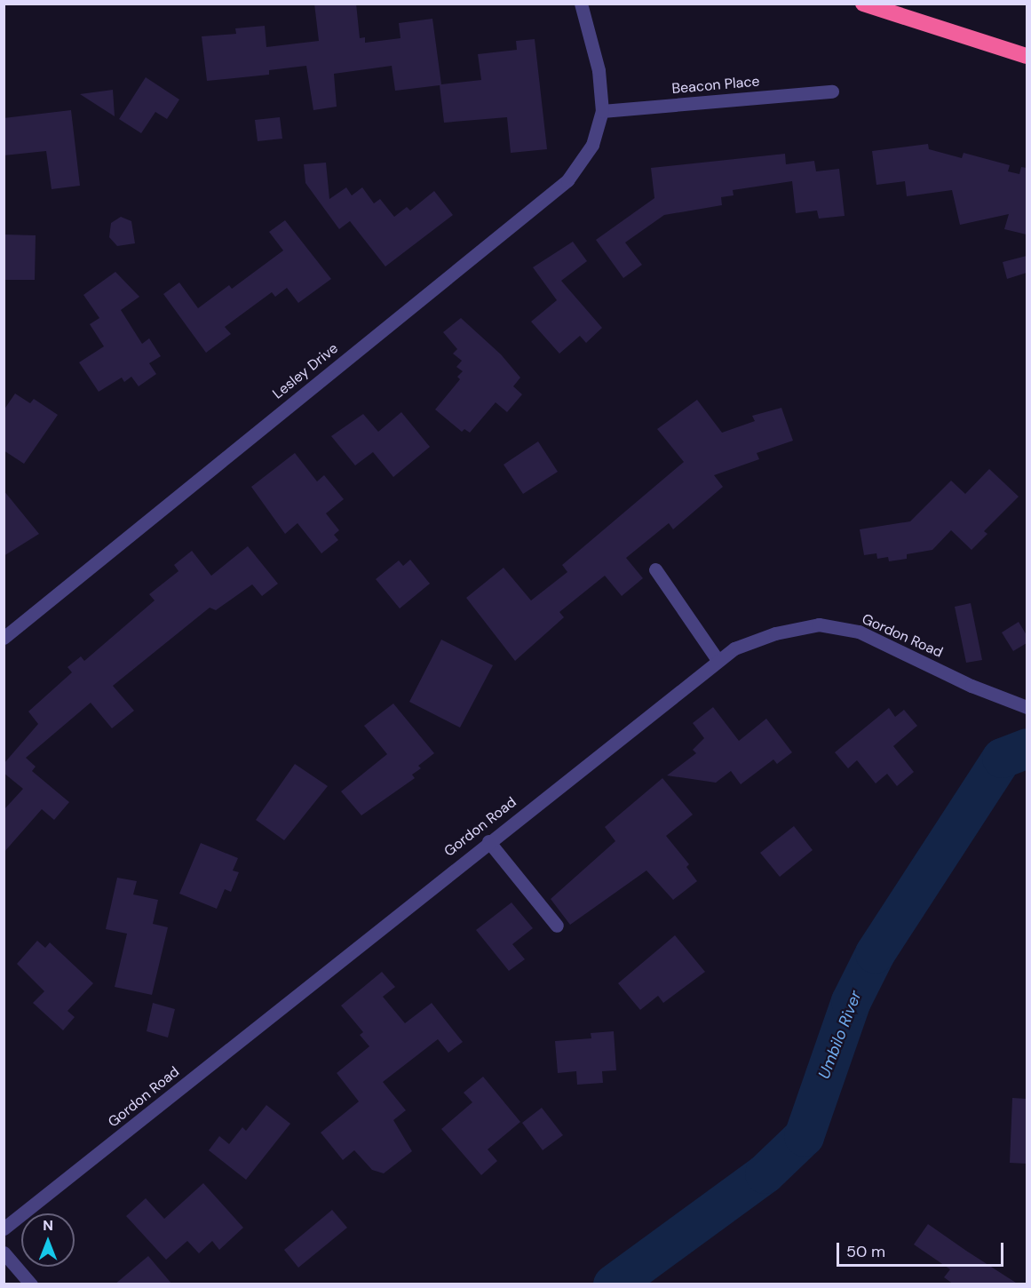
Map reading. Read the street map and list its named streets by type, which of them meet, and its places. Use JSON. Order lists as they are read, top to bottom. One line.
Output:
{"streets":{"street":["Beacon Place","Lesley Drive","Gordon Road"]},"crossings":[["Beacon Place","Lesley Drive"]],"water":["Umbilo River"],"scale_bar":"50 m","north":"top"}
